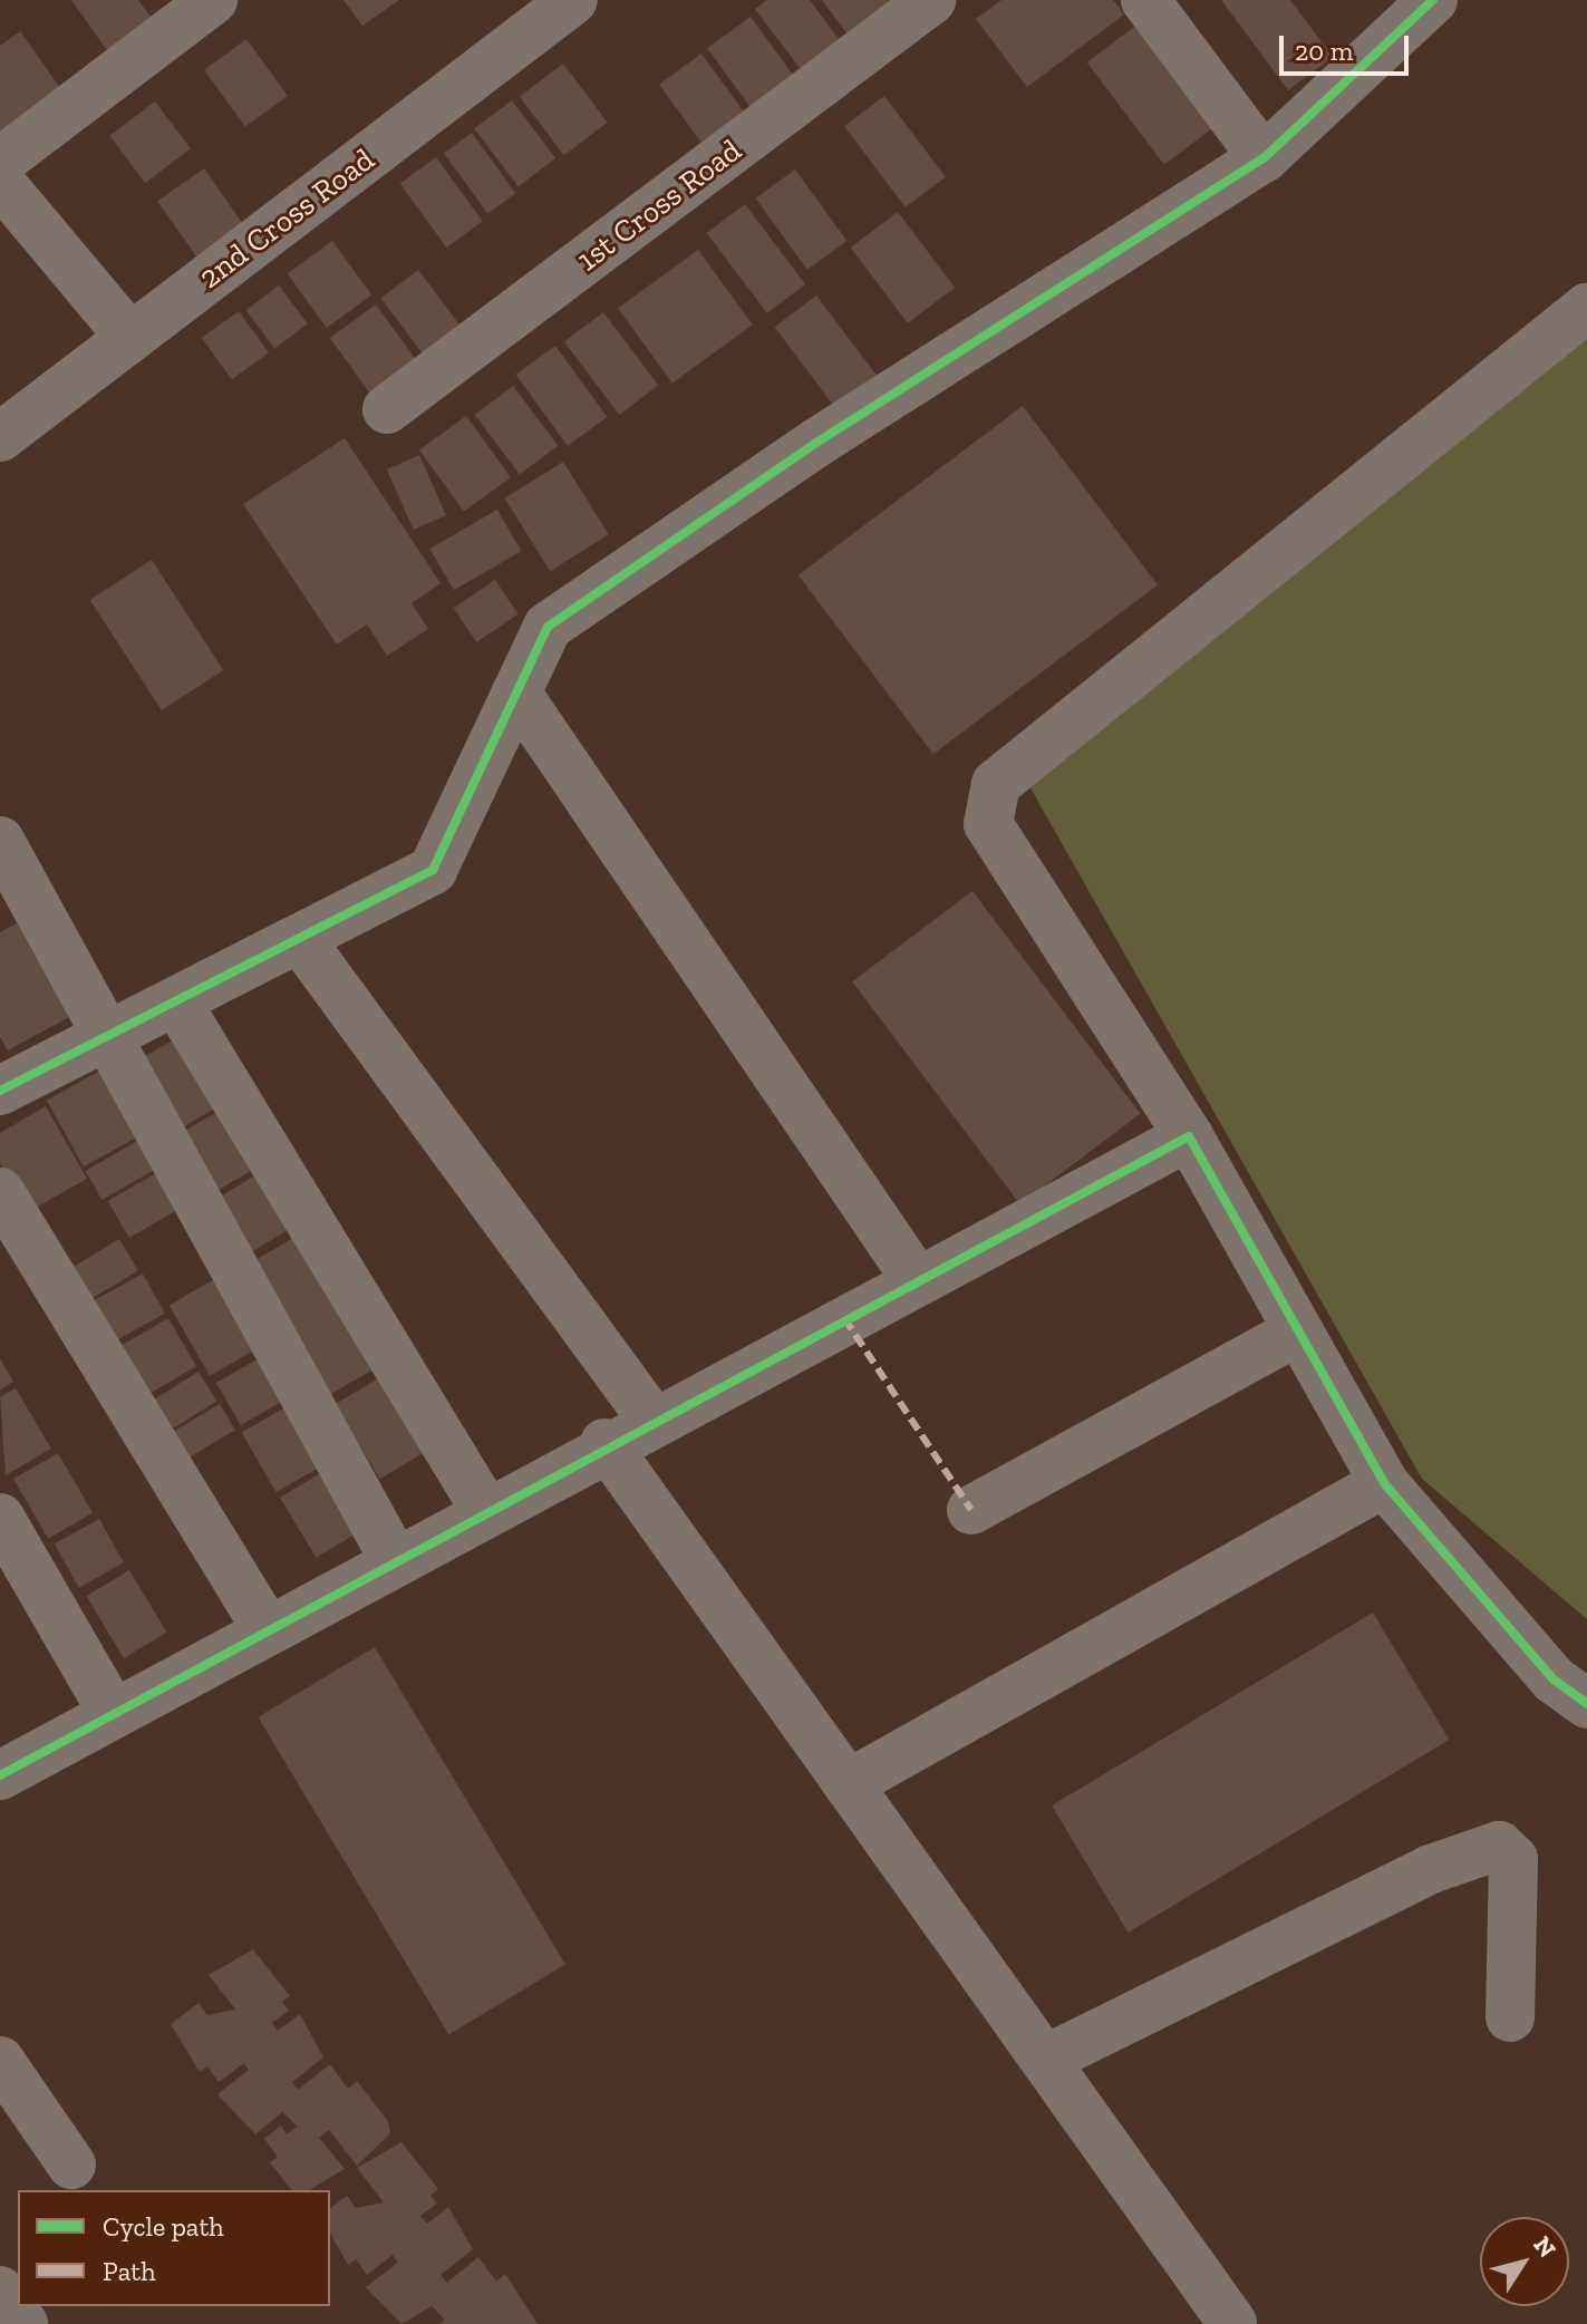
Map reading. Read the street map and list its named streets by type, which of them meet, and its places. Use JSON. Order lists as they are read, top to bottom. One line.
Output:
{"streets":{"street":["1st Cross Road","2nd Cross Road"]},"legend":["Cycle path","Path"],"scale_bar":"20 m","north":"top right"}
